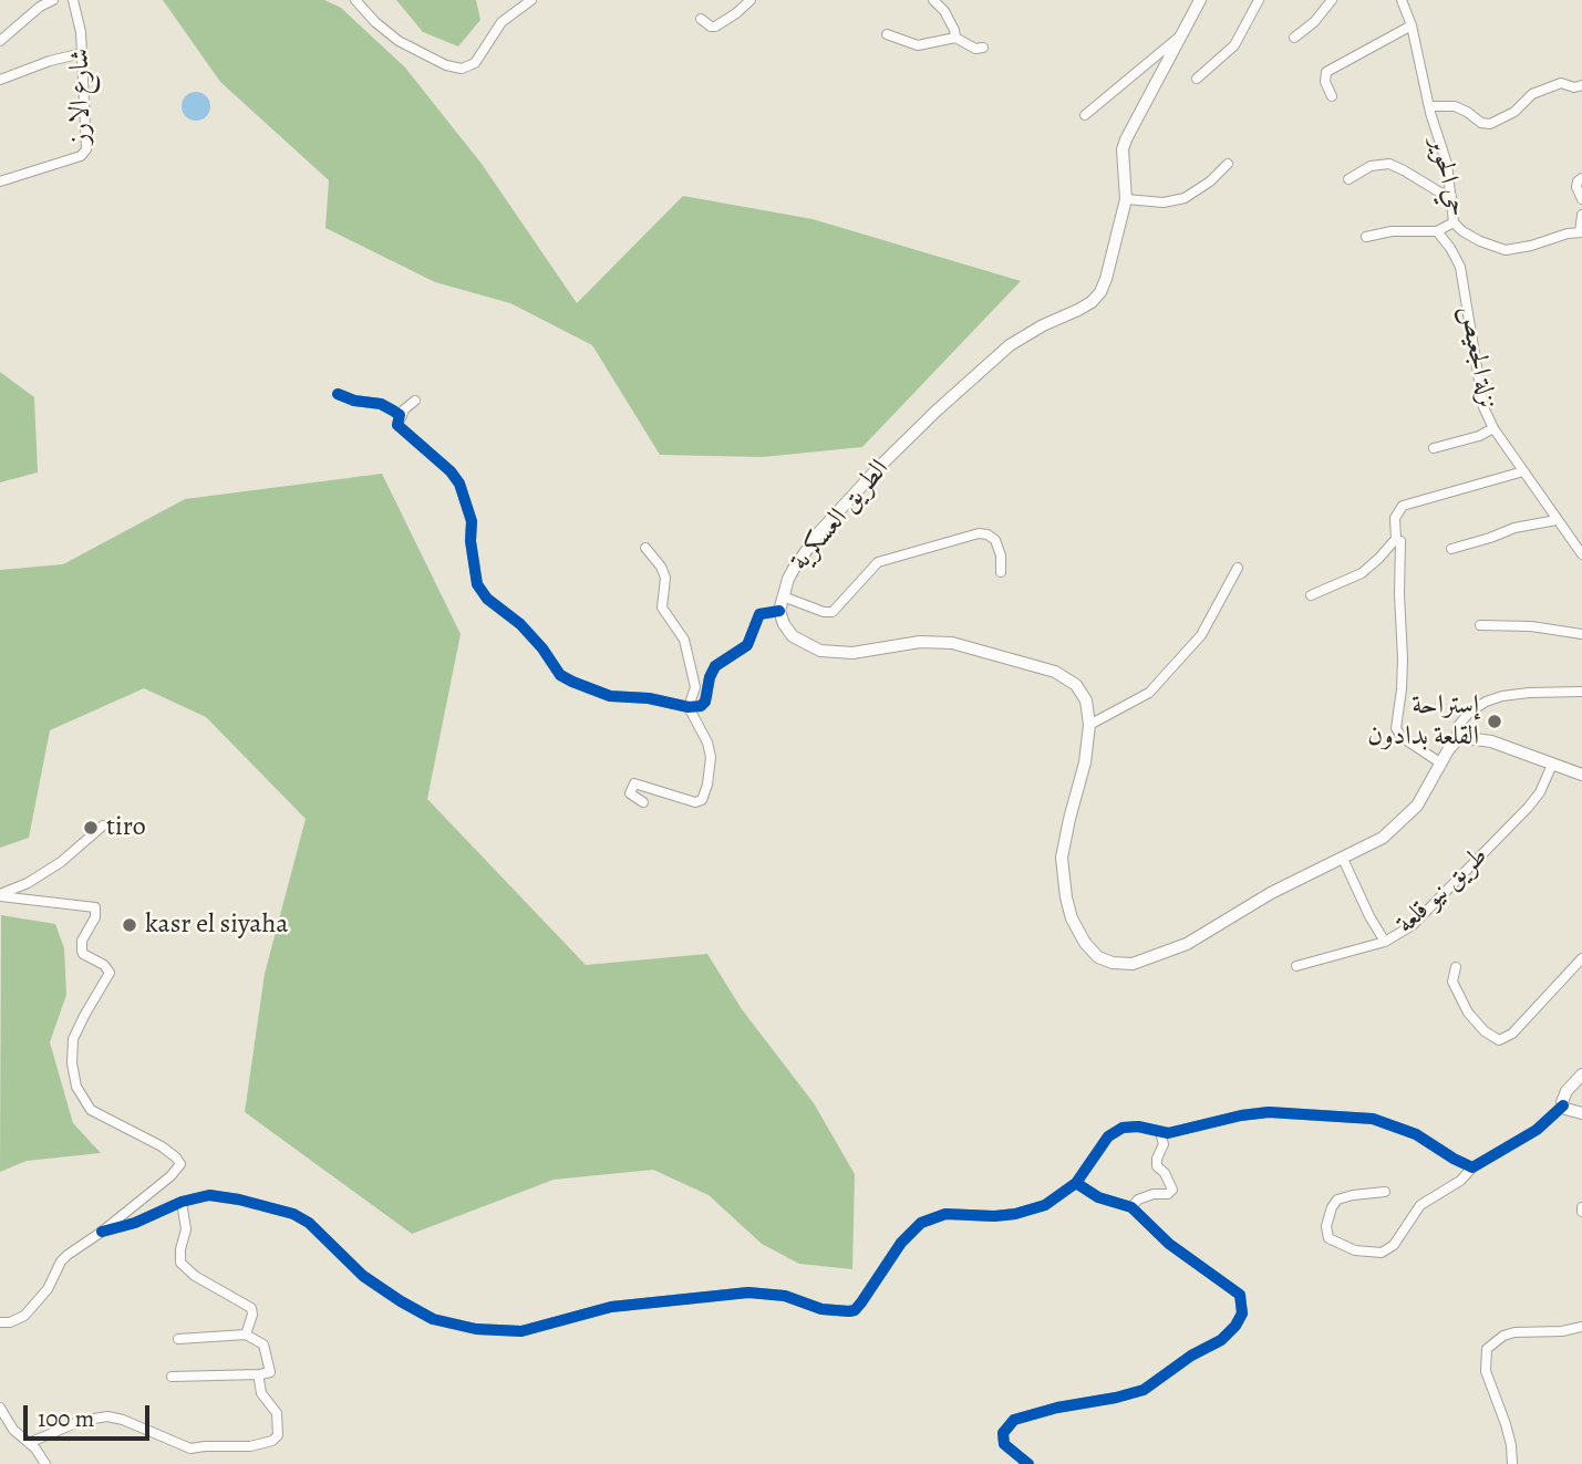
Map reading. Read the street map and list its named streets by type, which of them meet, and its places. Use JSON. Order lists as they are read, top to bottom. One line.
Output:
{"streets":{"main road":["الطريق العسكرية"],"street":["شارع الارز","حي الحوير","نزلة الجعيص","طريق نيو قلعة"]},"places":["إستراحة القلعة بدادون","tiro","kasr el siyaha"],"scale_bar":"100 m"}
